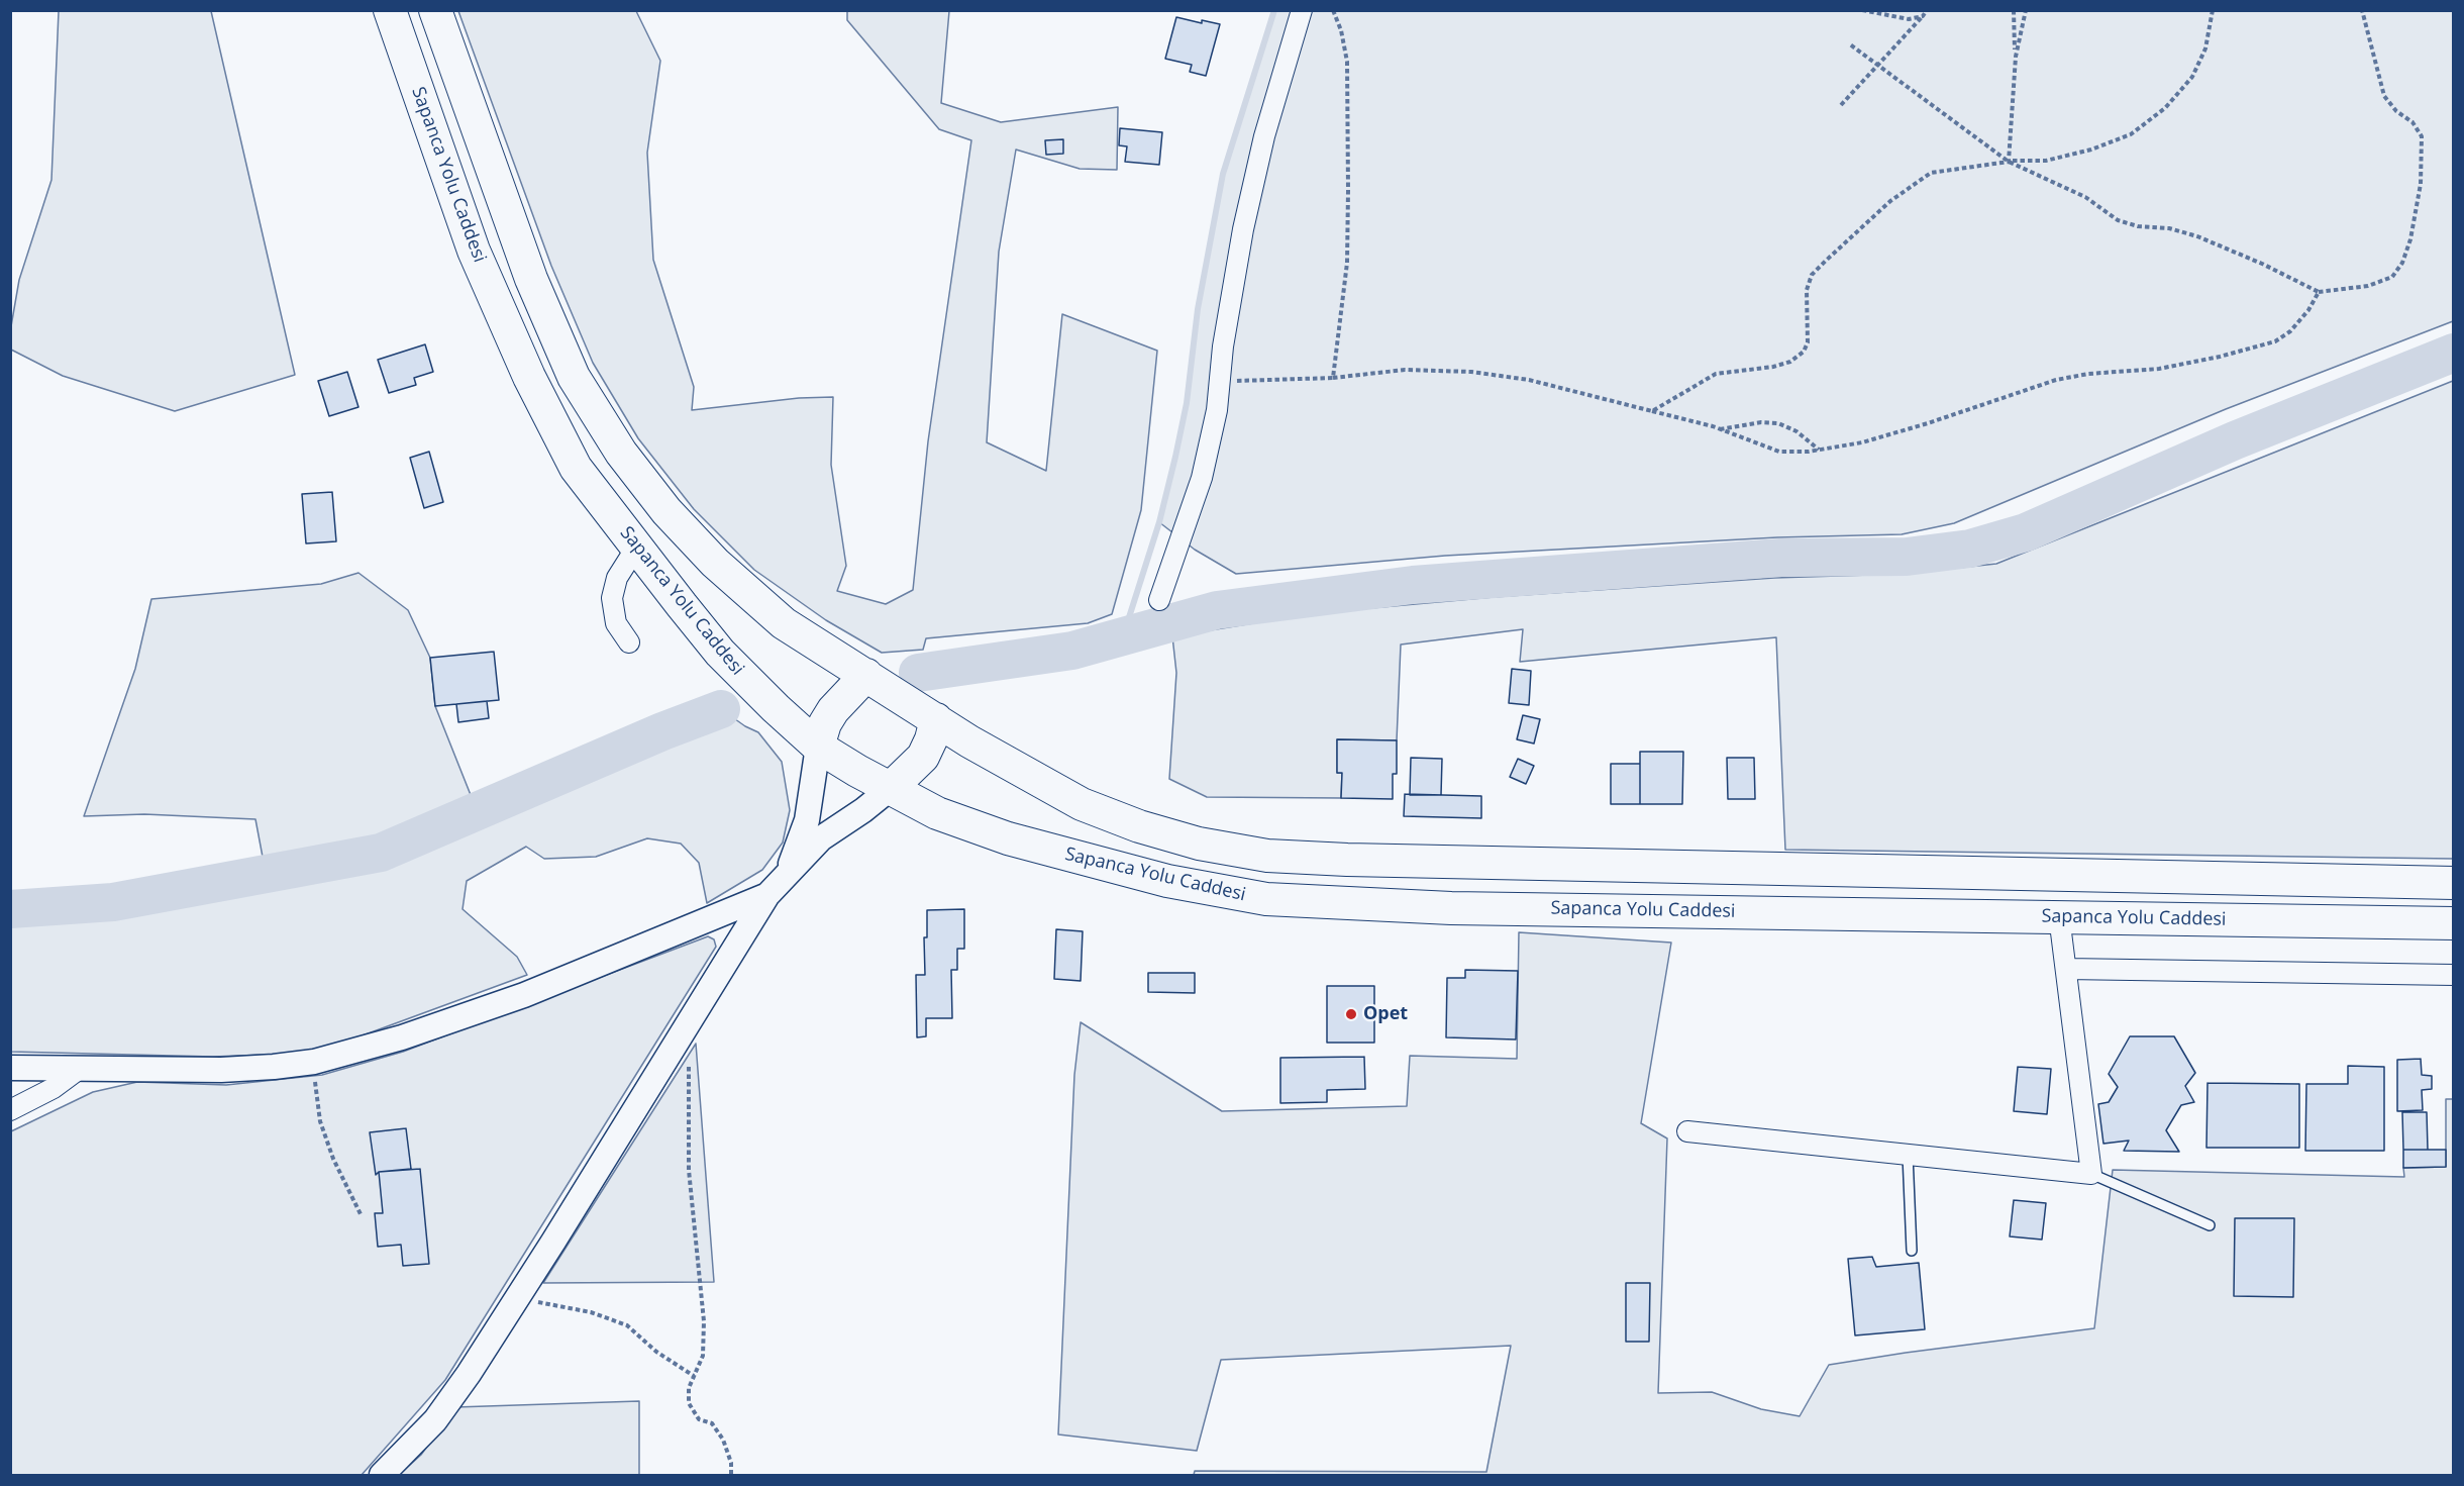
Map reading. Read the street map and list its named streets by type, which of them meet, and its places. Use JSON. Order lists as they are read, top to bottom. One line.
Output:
{"streets":{"highway":["Sapanca Yolu Caddesi"]},"places":["Opet"]}
